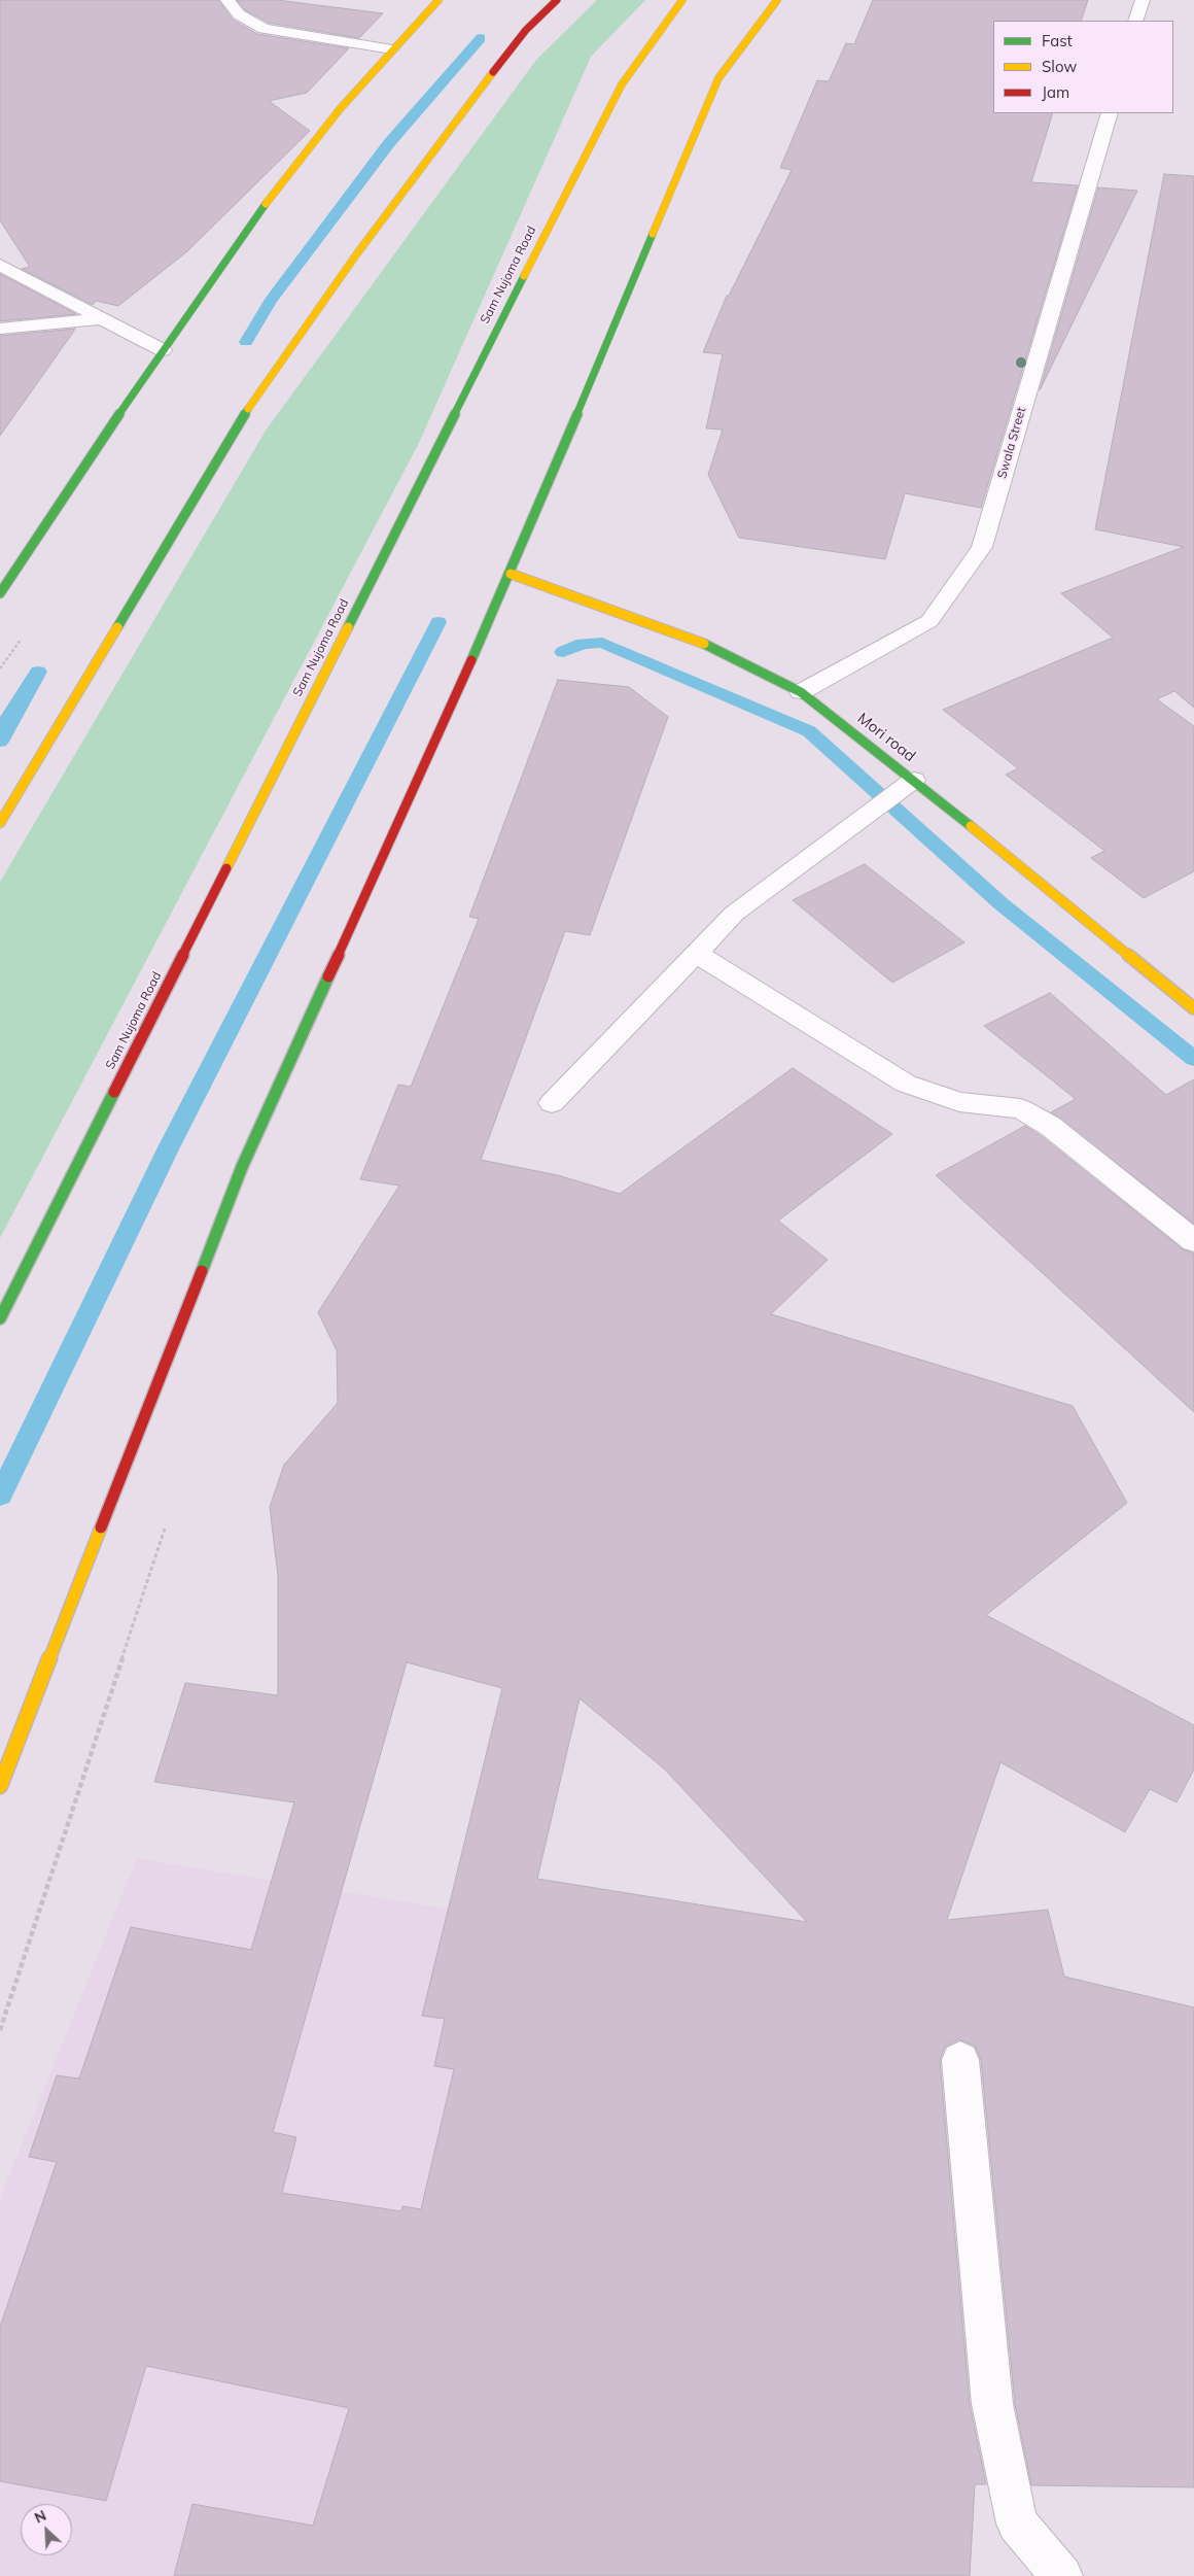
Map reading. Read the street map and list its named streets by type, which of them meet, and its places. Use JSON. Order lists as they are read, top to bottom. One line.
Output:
{"streets":{"street":["Sam Nujoma Road","Swala Street","Mori road"]},"crossings":[["Swala Street","Mori road"]],"legend":["Fast","Slow","Jam"],"north":"top left"}
